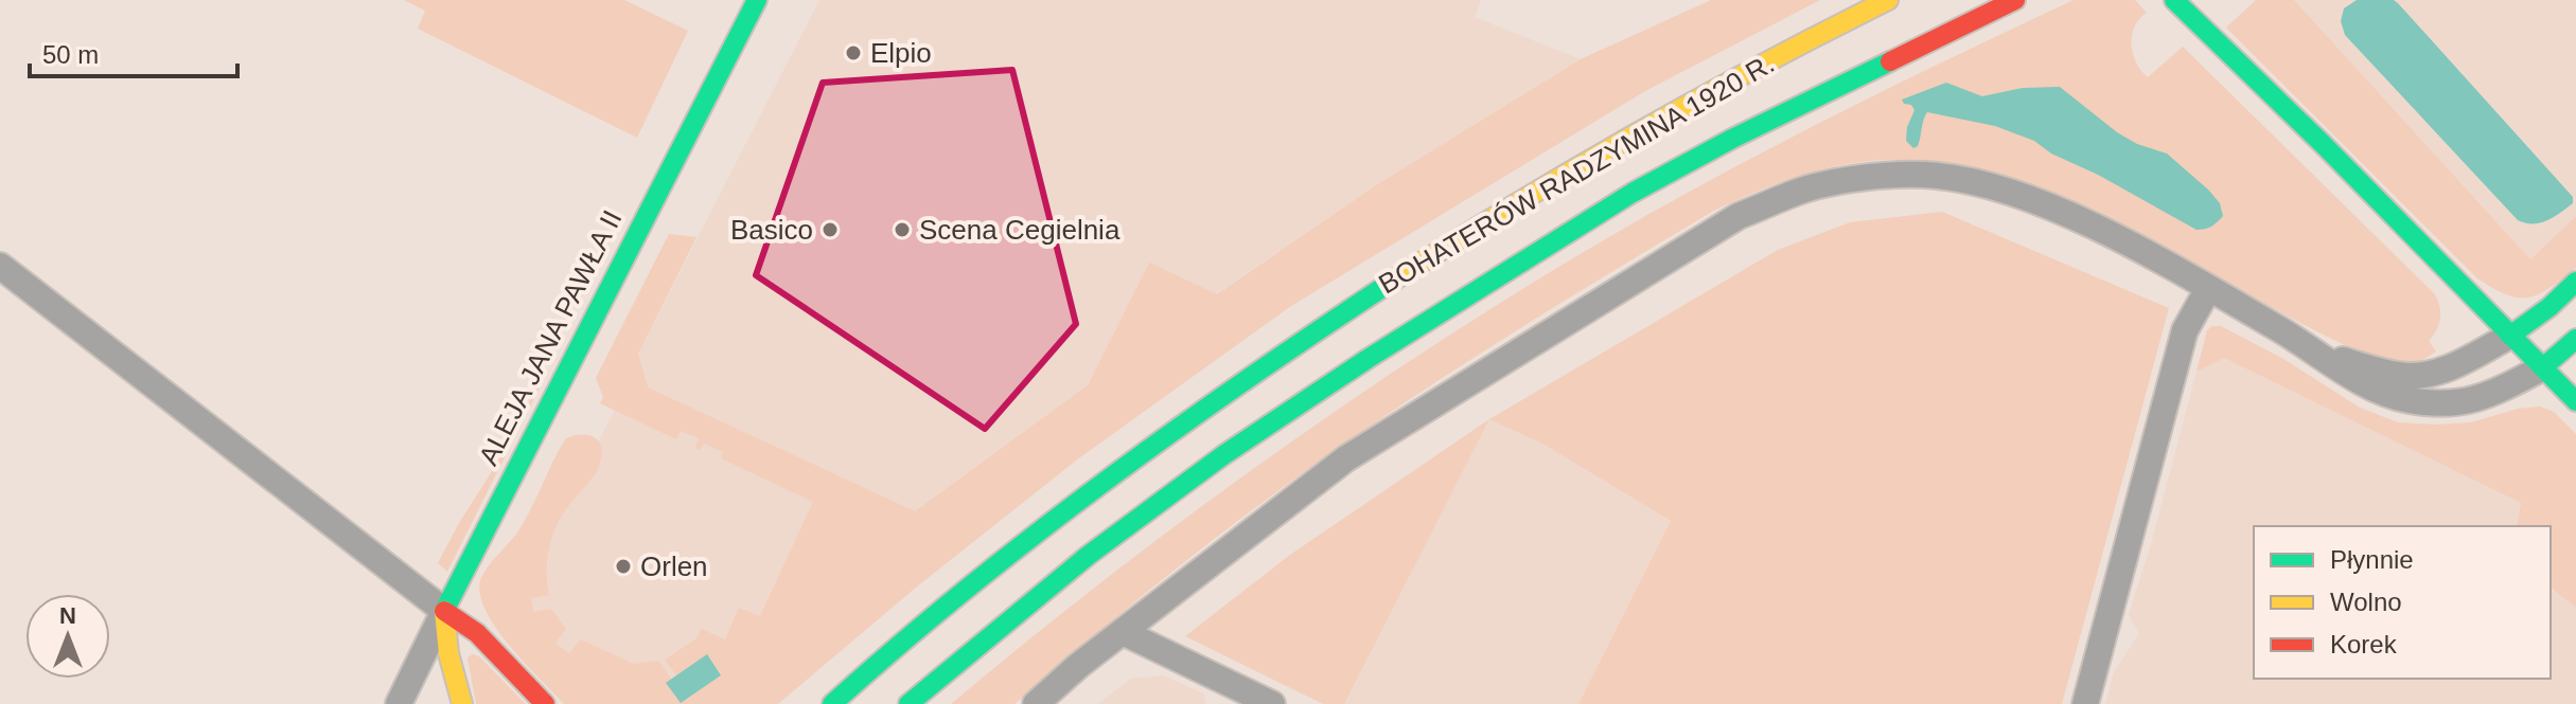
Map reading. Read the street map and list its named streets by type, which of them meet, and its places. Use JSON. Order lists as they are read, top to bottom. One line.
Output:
{"streets":{"main road":["BOHATERÓW RADZYMINA 1920 R.","ALEJA JANA PAWŁA II"]},"places":["Elpio","Basico","Scena Cegielnia","Orlen"],"legend":["Płynnie","Wolno","Korek"],"scale_bar":"50 m","north":"top"}
